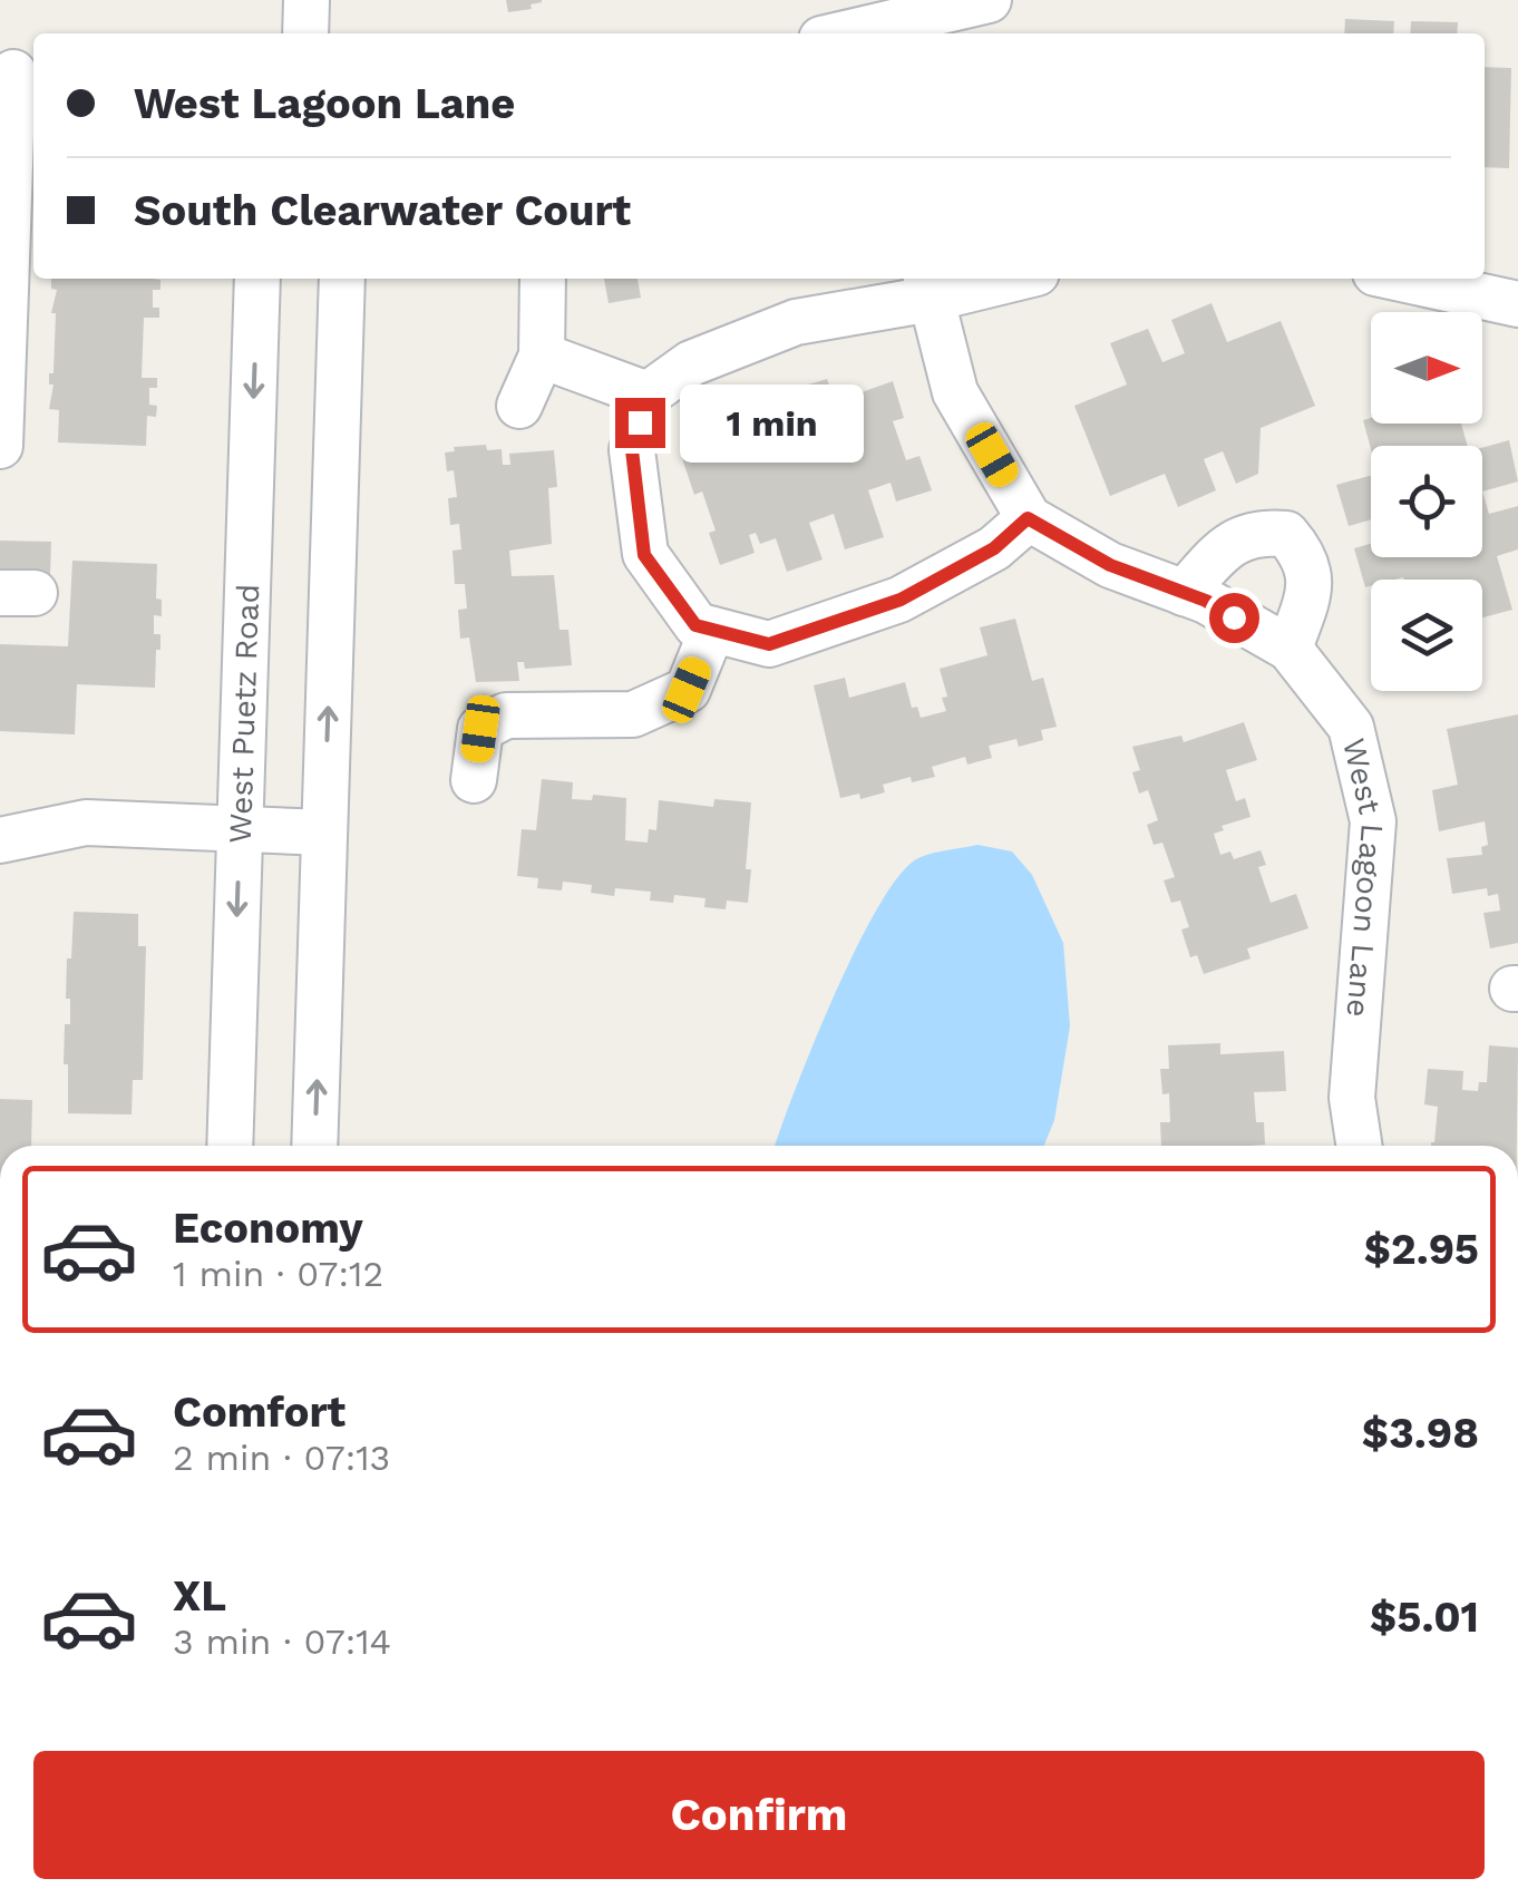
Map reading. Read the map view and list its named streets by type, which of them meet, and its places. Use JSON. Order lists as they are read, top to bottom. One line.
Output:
{"streets":{"street":["West Puetz Road","West Lagoon Lane"]},"north":"right","page":{"banner":["West Lagoon Lane","South Clearwater Court"],"bubble":"1 min","list":[{"name":"Economy","note":"1 min · 07:12","value":"$2.95"},{"name":"Comfort","note":"2 min · 07:13","value":"$3.98"},{"name":"XL","note":"3 min · 07:14","value":"$5.01"}],"buttons":"Confirm"}}
